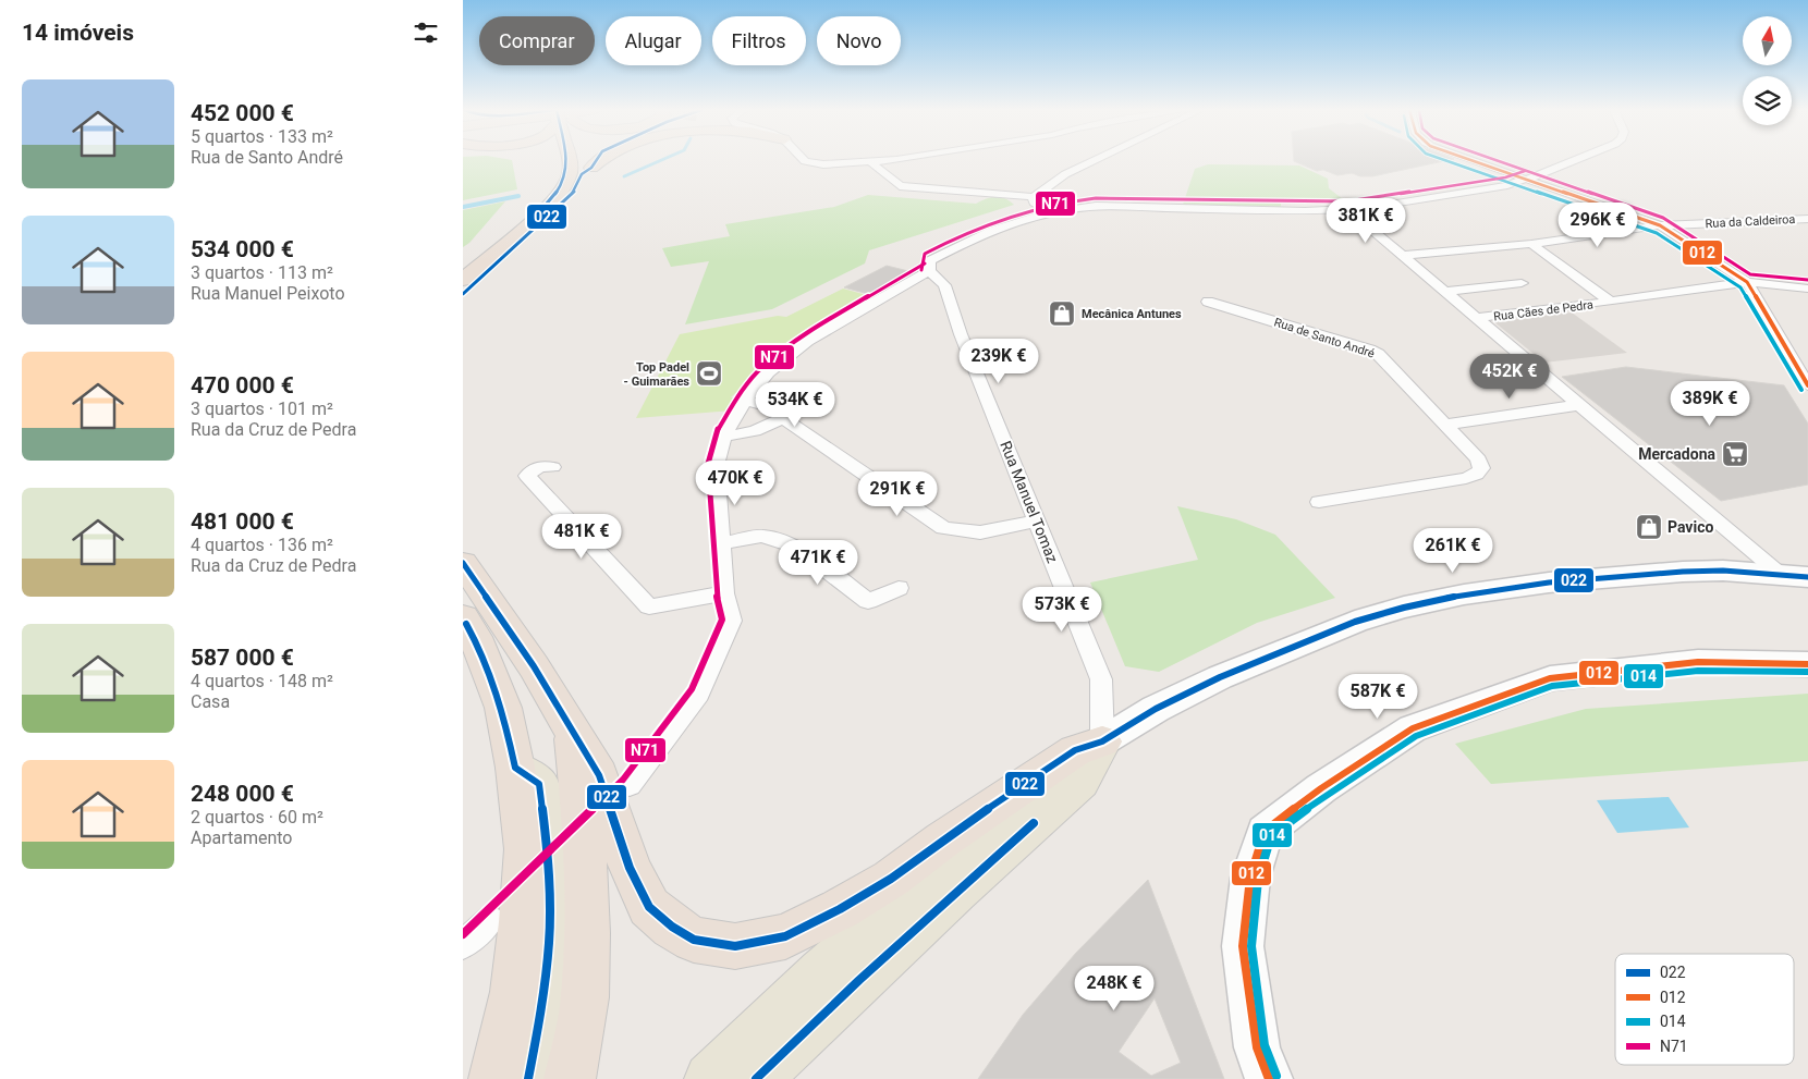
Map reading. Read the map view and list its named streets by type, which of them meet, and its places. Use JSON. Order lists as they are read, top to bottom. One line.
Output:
{"streets":{"street":["Rua da Caldeiroa","Rua Cães de Pedra","Rua de Santo André","Rua Manuel Tomaz"]},"places":{"shop":["Mecânica Antunes","Pavico"],"sports":["Top Padel - Guimarães"],"supermarket":["Mercadona"]},"lines":["transit line 022","transit line 012","transit line 014","transit line N71"],"legend":["022","012","014","N71"],"north":"top","page":{"heading":"14 imóveis","chip":["Comprar","Alugar","Filtros","Novo"],"list":[{"name":"452 000 €","note":"5 quartos · 133 m² · Rua de Santo André"},{"name":"534 000 €","note":"3 quartos · 113 m² · Rua Manuel Peixoto"},{"name":"470 000 €","note":"3 quartos · 101 m² · Rua da Cruz de Pedra"},{"name":"481 000 €","note":"4 quartos · 136 m² · Rua da Cruz de Pedra"},{"name":"587 000 €","note":"4 quartos · 148 m² · Casa"},{"name":"248 000 €","note":"2 quartos · 60 m² · Apartamento"}],"price":["381K €","296K €","239K €","452K €","389K €","534K €","470K €","291K €","481K €","261K €","471K €","573K €","587K €","248K €"]}}
